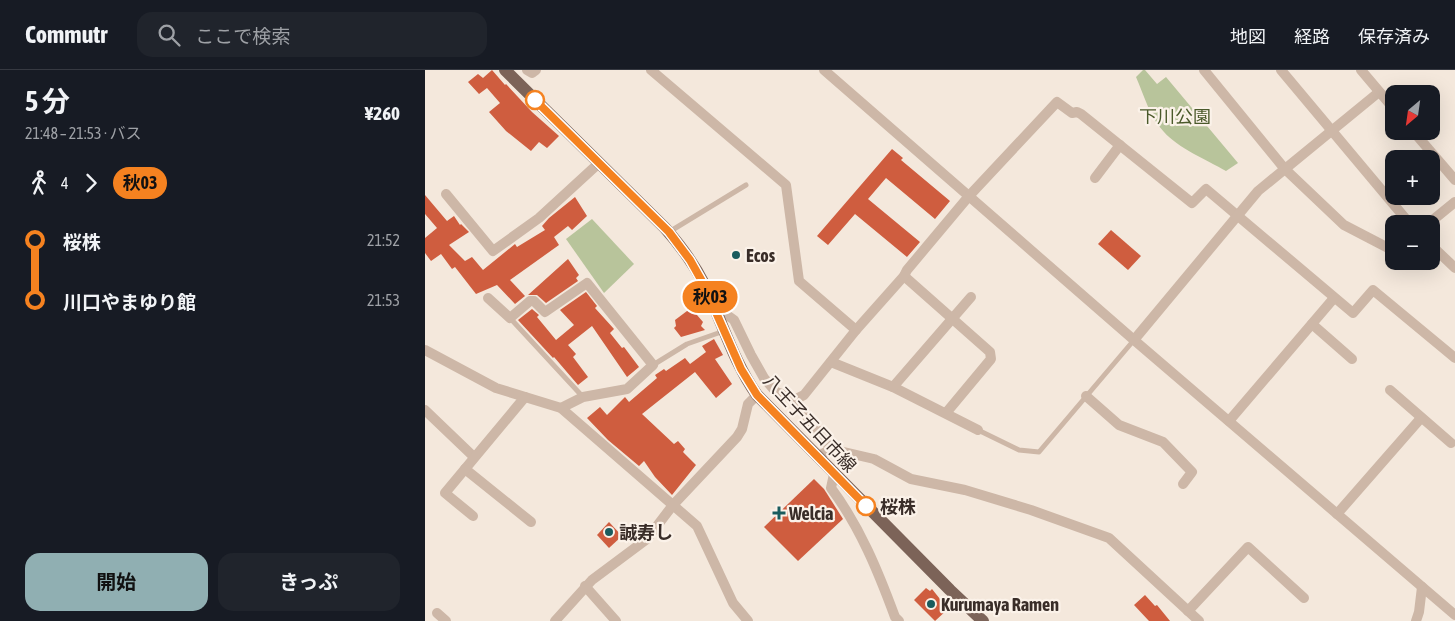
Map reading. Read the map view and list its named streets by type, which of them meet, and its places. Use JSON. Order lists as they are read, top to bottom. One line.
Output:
{"streets":{"main road":["八王子五日市線"]},"parks":["下川公園"],"places":{"other":["Ecos","桜株","誠寿し","Kurumaya Ramen"],"health":["Welcia"]},"lines":["bus line 秋03"],"north":"bottom left","page":{"header":"Commutr","search":"ここで検索","nav":["地図","経路","保存済み"],"heading":["5 分","21:48 – 21:53 · バス","¥260"],"on_map":"秋03","map_buttons":["+","−"],"legs":["4","秋03"],"list":[{"name":"桜株","value":"21:52"},{"name":"川口やまゆり館","value":"21:53"}],"buttons":["開始","きっぷ"]}}
